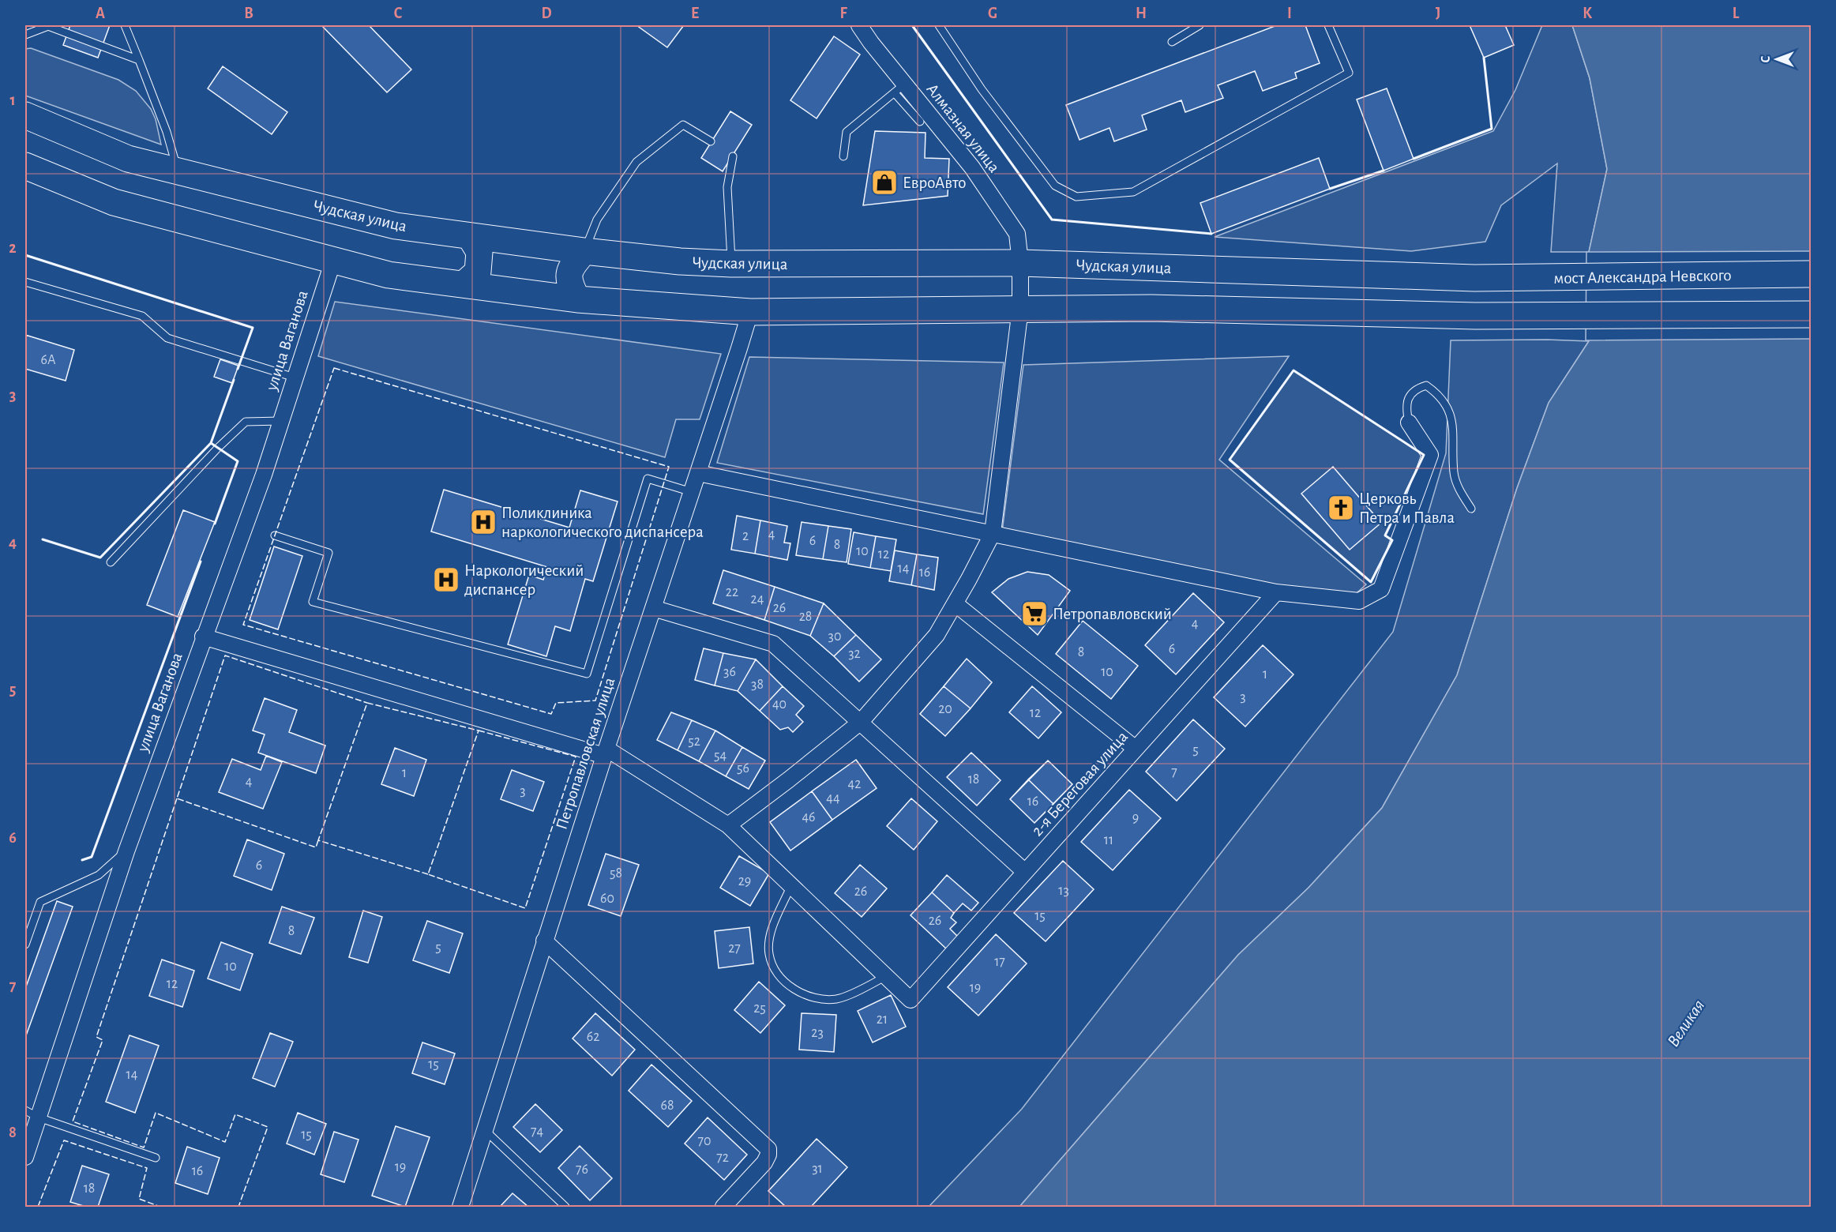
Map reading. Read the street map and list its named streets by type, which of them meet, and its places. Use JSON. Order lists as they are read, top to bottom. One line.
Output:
{"streets":{"highway":["Чудская улица","мост Александра Невского"],"street":["Алмазная улица","улица Ваганова","Петропавловская улица","2-я Береговая улица"]},"crossings":[["Алмазная улица","Чудская улица"],["Чудская улица","мост Александра Невского"]],"water":["Великая"],"places":{"shop":["ЕвроАвто"],"church":["Церковь Петра и Павла"],"hospital":["Поликлиника наркологического диспансера","Наркологический диспансер"],"supermarket":["Петропавловский"]},"house_numbers":["6А","4","2","6","8","10","12","14","16","22","24","26","28","4","30","6","8","32","36","10","1","38","3","40","20","12","52","5","54","56","7","1","18","4","42","3","44","16","46","9","11","6","58","29","13","26","60","15","26","8","5","27","17","10","12","19","25","21","23","62","15","14","68","74","15","70","72","19","31","76","16","18"],"north":"left","grid":{"columns":["A","B","C","D","E","F","G","H","I","J","K","L"],"rows":["1","2","3","4","5","6","7","8"]}}
